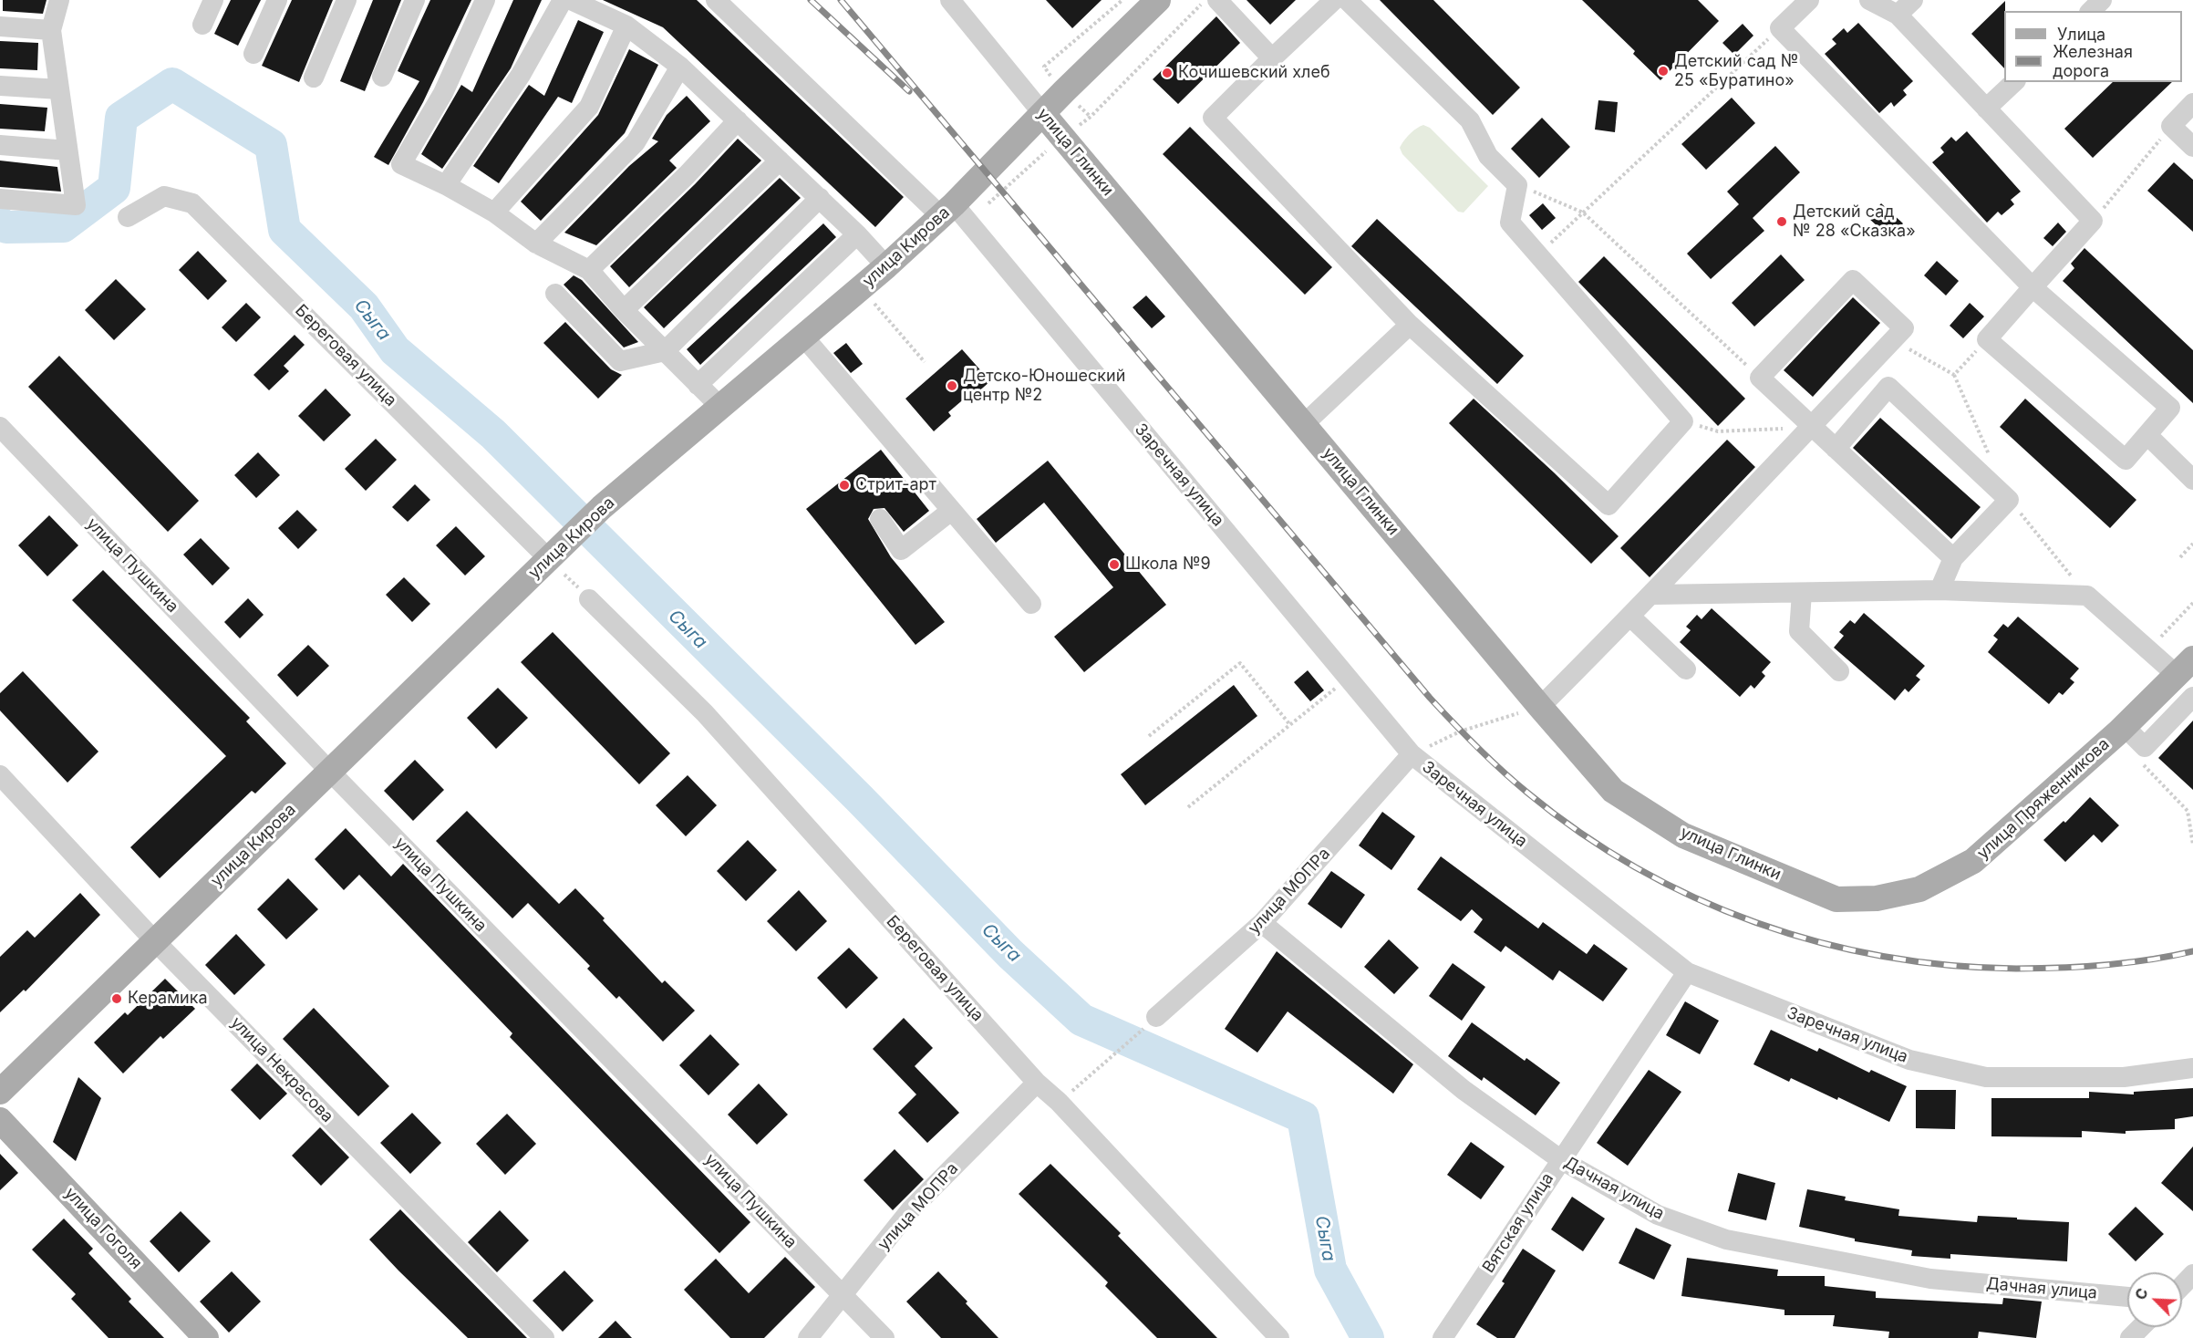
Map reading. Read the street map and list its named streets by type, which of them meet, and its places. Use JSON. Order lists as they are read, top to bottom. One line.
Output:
{"streets":{"main road":["улица Глинки","улица Кирова","улица Пряженникова","улица Гоголя"],"street":["Береговая улица","Заречная улица","улица Пушкина","улица МОПРа","улица Некрасова","Дачная улица","Вятская улица"]},"crossings":[["улица Глинки","улица Кирова"],["улица Глинки","улица Пряженникова"],["улица Кирова","Береговая улица"],["улица Кирова","Заречная улица"],["улица Кирова","улица Пушкина"],["улица Кирова","улица Некрасова"],["Береговая улица","улица МОПРа"],["Заречная улица","улица МОПРа"],["Заречная улица","Вятская улица"],["улица Пушкина","улица МОПРа"],["улица МОПРа","Дачная улица"],["Дачная улица","Вятская улица"]],"water":["Сыга"],"places":["Детский сад № 25 «Буратино»","Кочишевский хлеб","Детский сад № 28 «Сказка»","Детско-Юношеский центр №2","Стрит-арт","Школа №9","Керамика"],"legend":["Улица","Железная дорога"],"north":"top left"}
